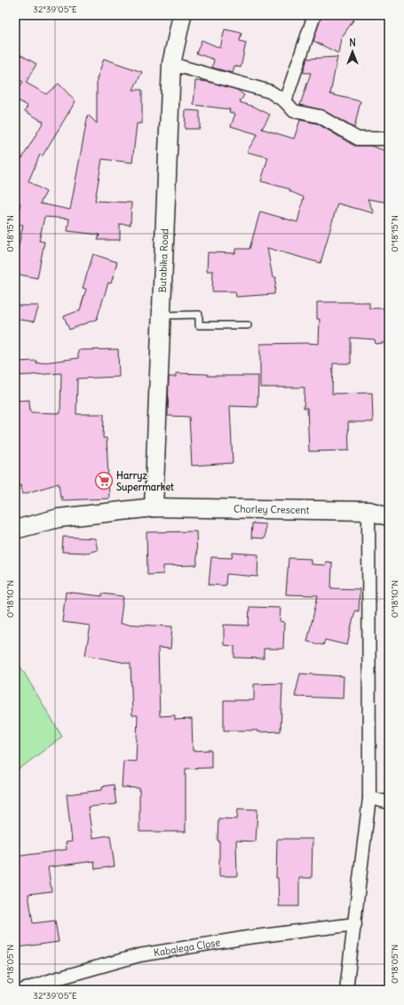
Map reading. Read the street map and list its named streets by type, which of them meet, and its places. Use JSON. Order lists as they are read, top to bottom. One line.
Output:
{"streets":{"main road":["Butabika Road","Chorley Crescent"],"street":["Kabalega Close"]},"crossings":[["Butabika Road","Chorley Crescent"]],"places":{"supermarket":["Harryz Supermarket"]},"north":"top","coordinates":["32°39'05\"E","0°18'15\"N","0°18'10\"N","0°18'05\"N"]}
